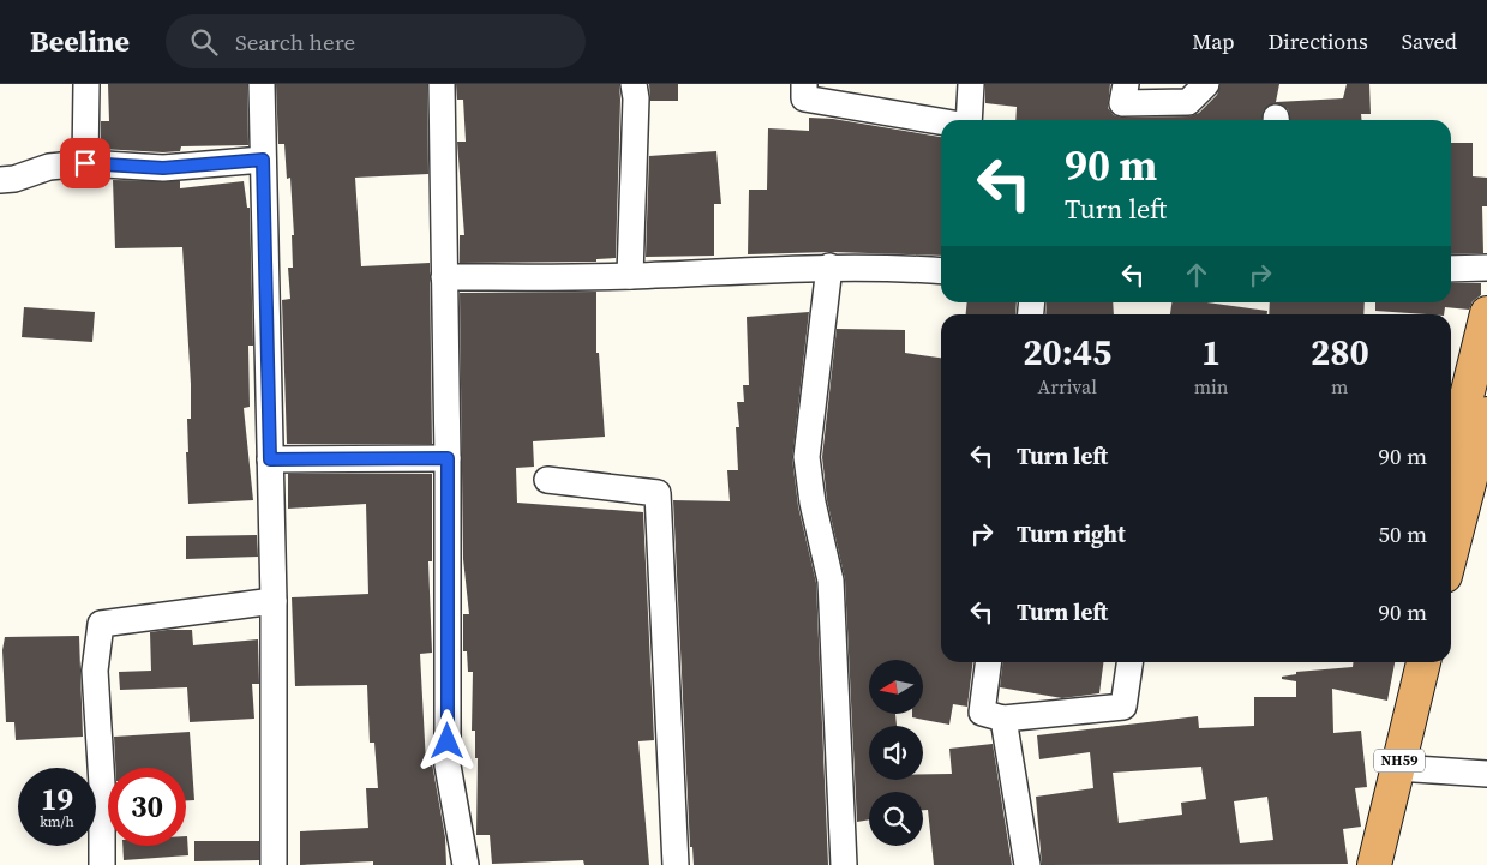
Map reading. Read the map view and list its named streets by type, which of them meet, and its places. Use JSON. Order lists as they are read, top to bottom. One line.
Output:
{"streets":{"highway":["NH59"]},"north":"left","page":{"header":"Beeline","search":"Search here","nav":["Map","Directions","Saved"],"turn":["90 m","Turn left"],"eta":["20:45","Arrival","1","min","280","m"],"list":[{"name":"Turn left","value":"90 m"},{"name":"Turn right","value":"50 m"},{"name":"Turn left","value":"90 m"}],"speed":"19 km/h","limit":"30"}}
